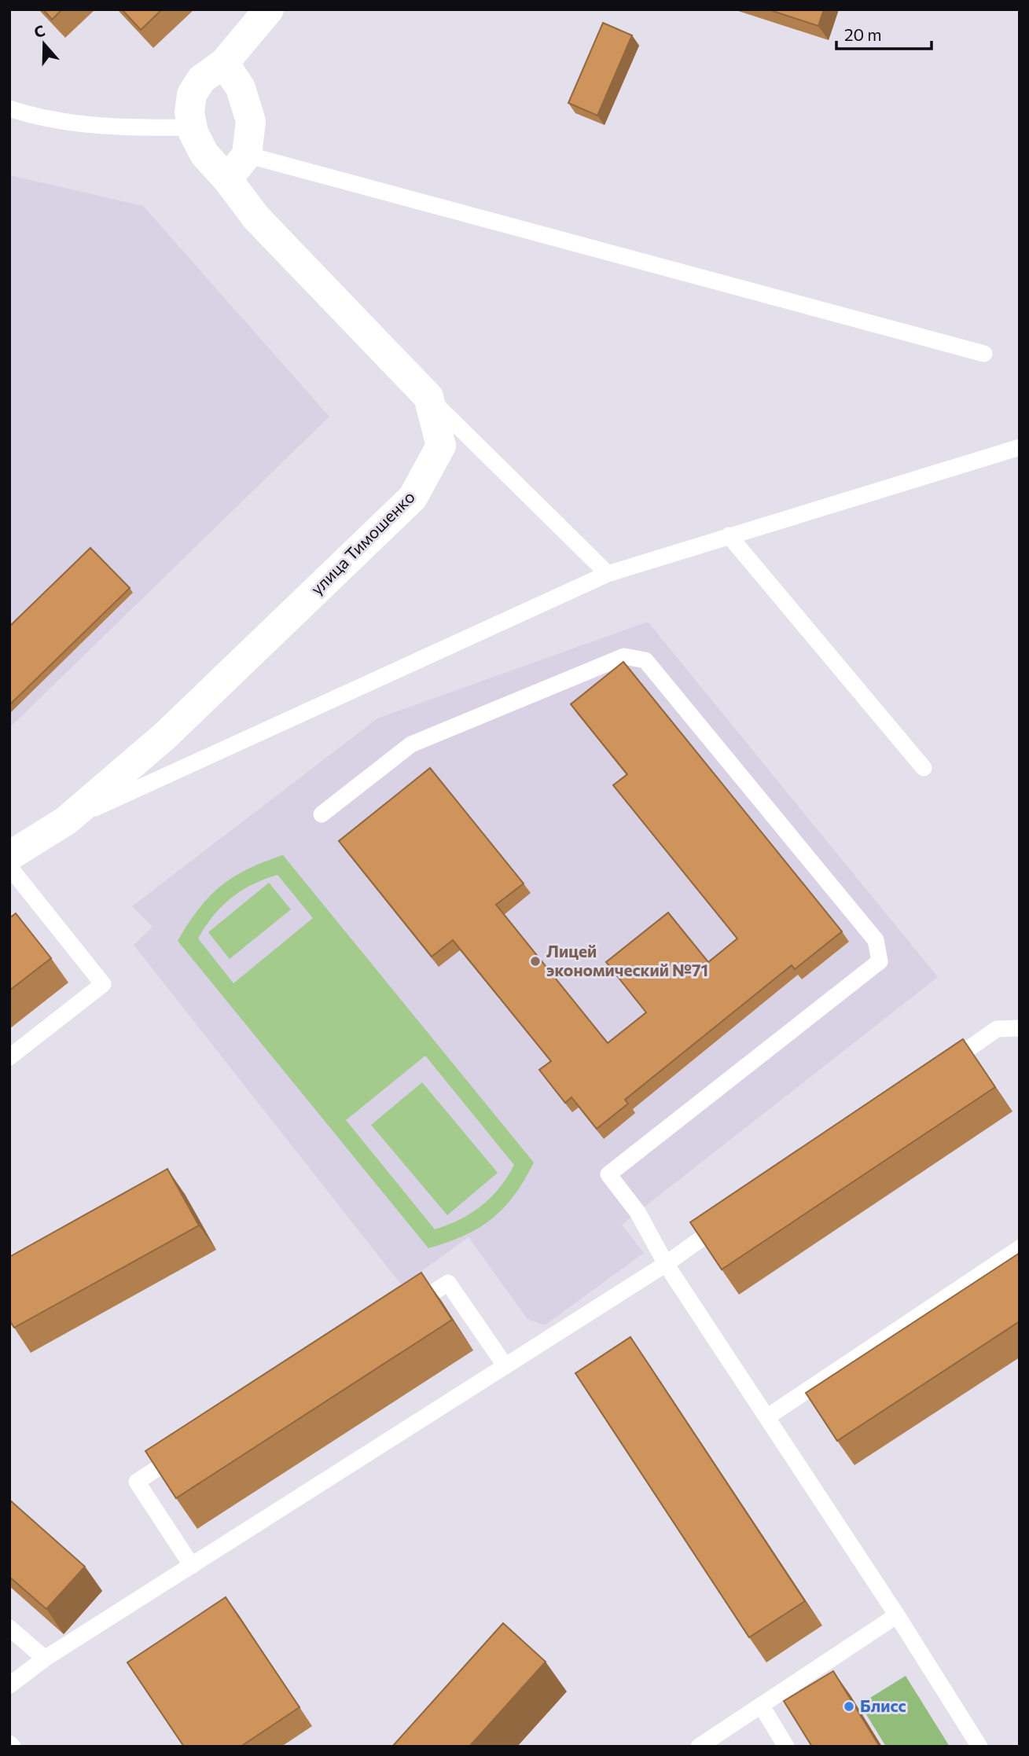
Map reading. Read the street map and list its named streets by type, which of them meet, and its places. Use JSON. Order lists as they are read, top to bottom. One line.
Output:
{"streets":{"street":["улица Тимошенко"]},"places":["Лицей экономический №71","Блисс"],"scale_bar":"20 m","north":"top"}
